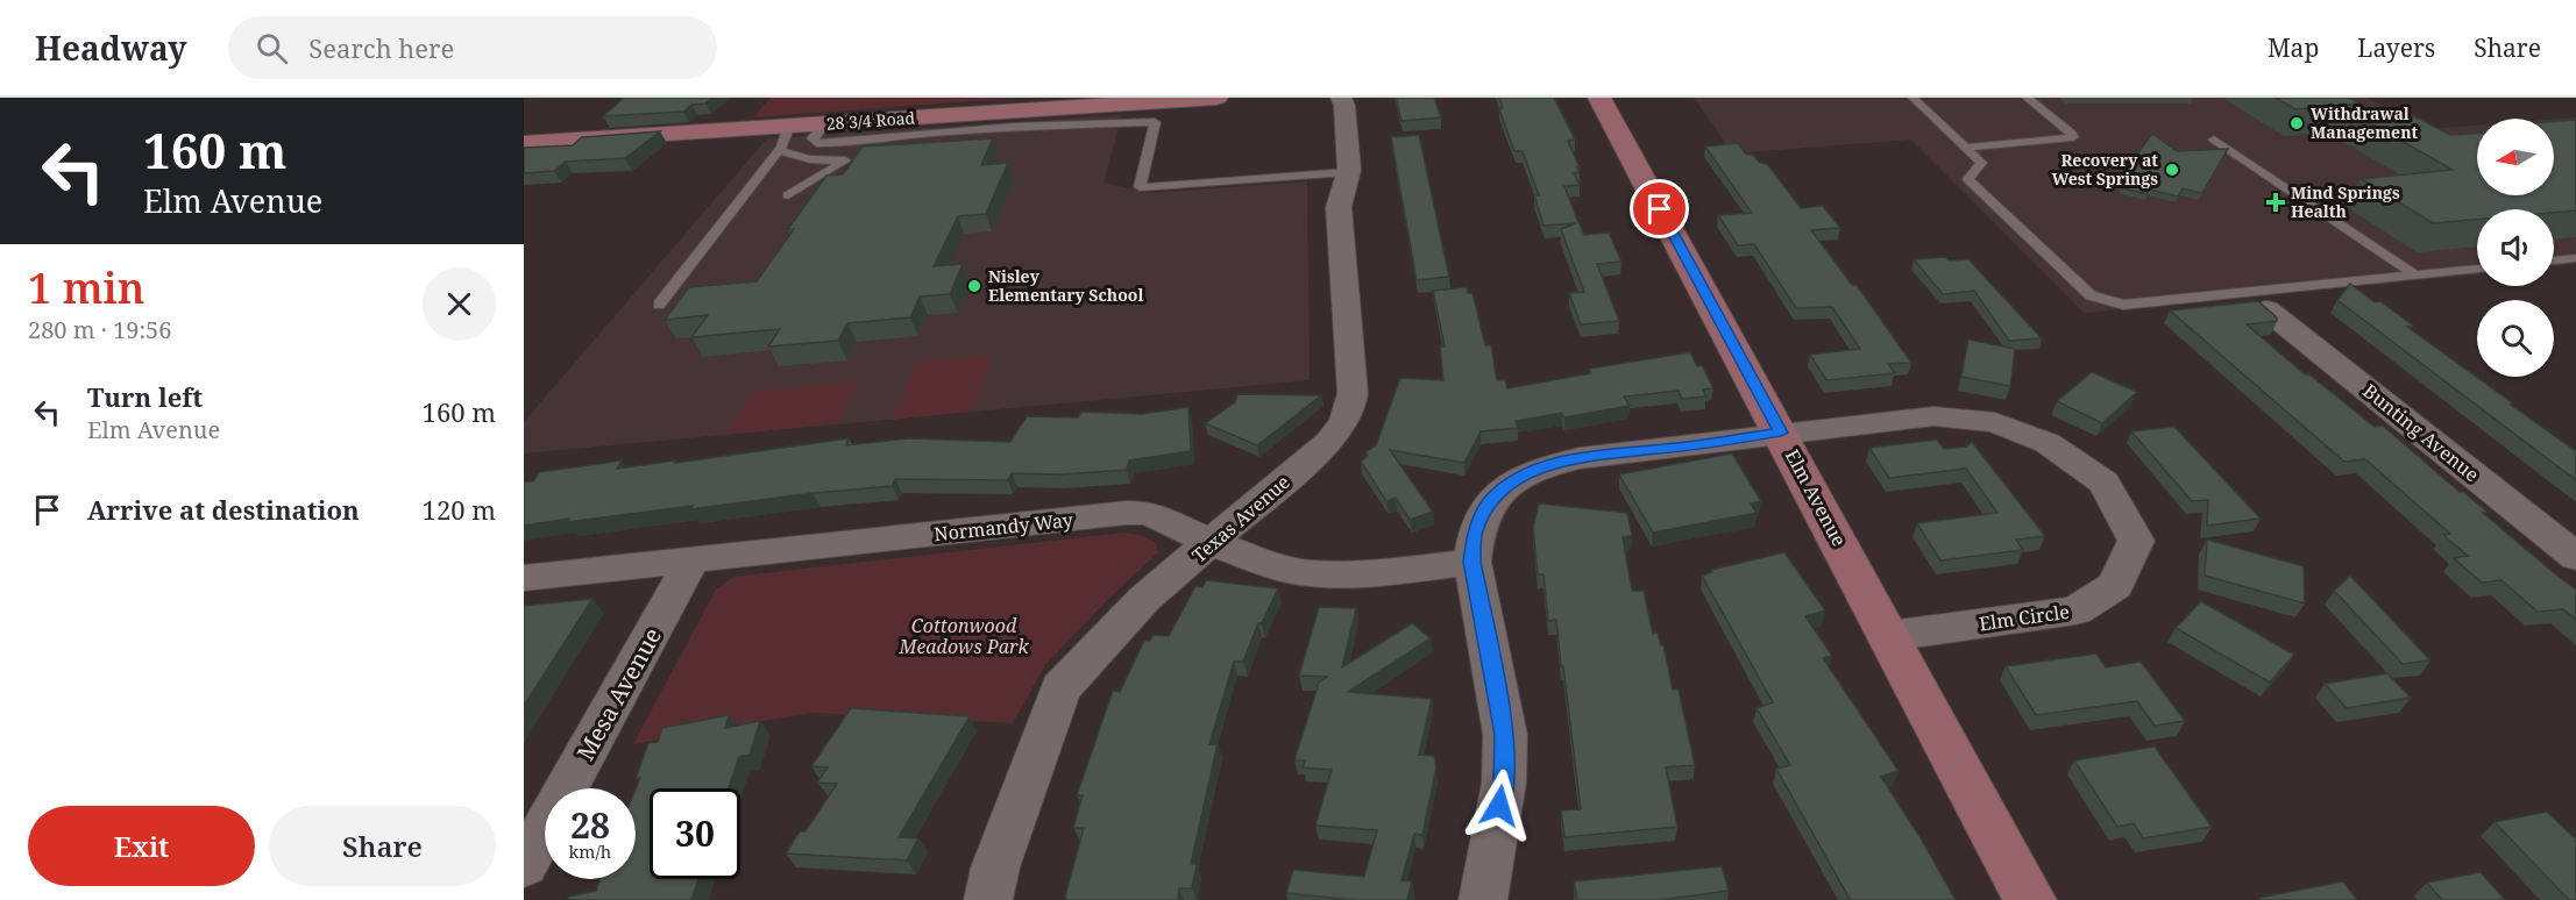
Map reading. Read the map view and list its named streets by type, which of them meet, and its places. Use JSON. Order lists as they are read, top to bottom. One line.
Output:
{"streets":{"street":["28 3/4 Road","Bunting Avenue","Elm Avenue","Texas Avenue","Normandy Way","Elm Circle","Mesa Avenue"]},"crossings":[["Elm Avenue","Elm Circle"],["Texas Avenue","Normandy Way"],["Normandy Way","Mesa Avenue"]],"parks":["Cottonwood Meadows Park"],"places":{"other":["Withdrawal Management","Recovery at West Springs","Nisley Elementary School"],"health":["Mind Springs Health"]},"north":"left","page":{"header":"Headway","search":"Search here","nav":["Map","Layers","Share"],"turn":["160 m","Elm Avenue"],"heading":["1 min","280 m · 19:56"],"list":[{"name":"Turn left","note":"Elm Avenue","value":"160 m"},{"name":"Arrive at destination","value":"120 m"}],"speed":"28 km/h","limit":"30","buttons":["Exit","Share"]}}
